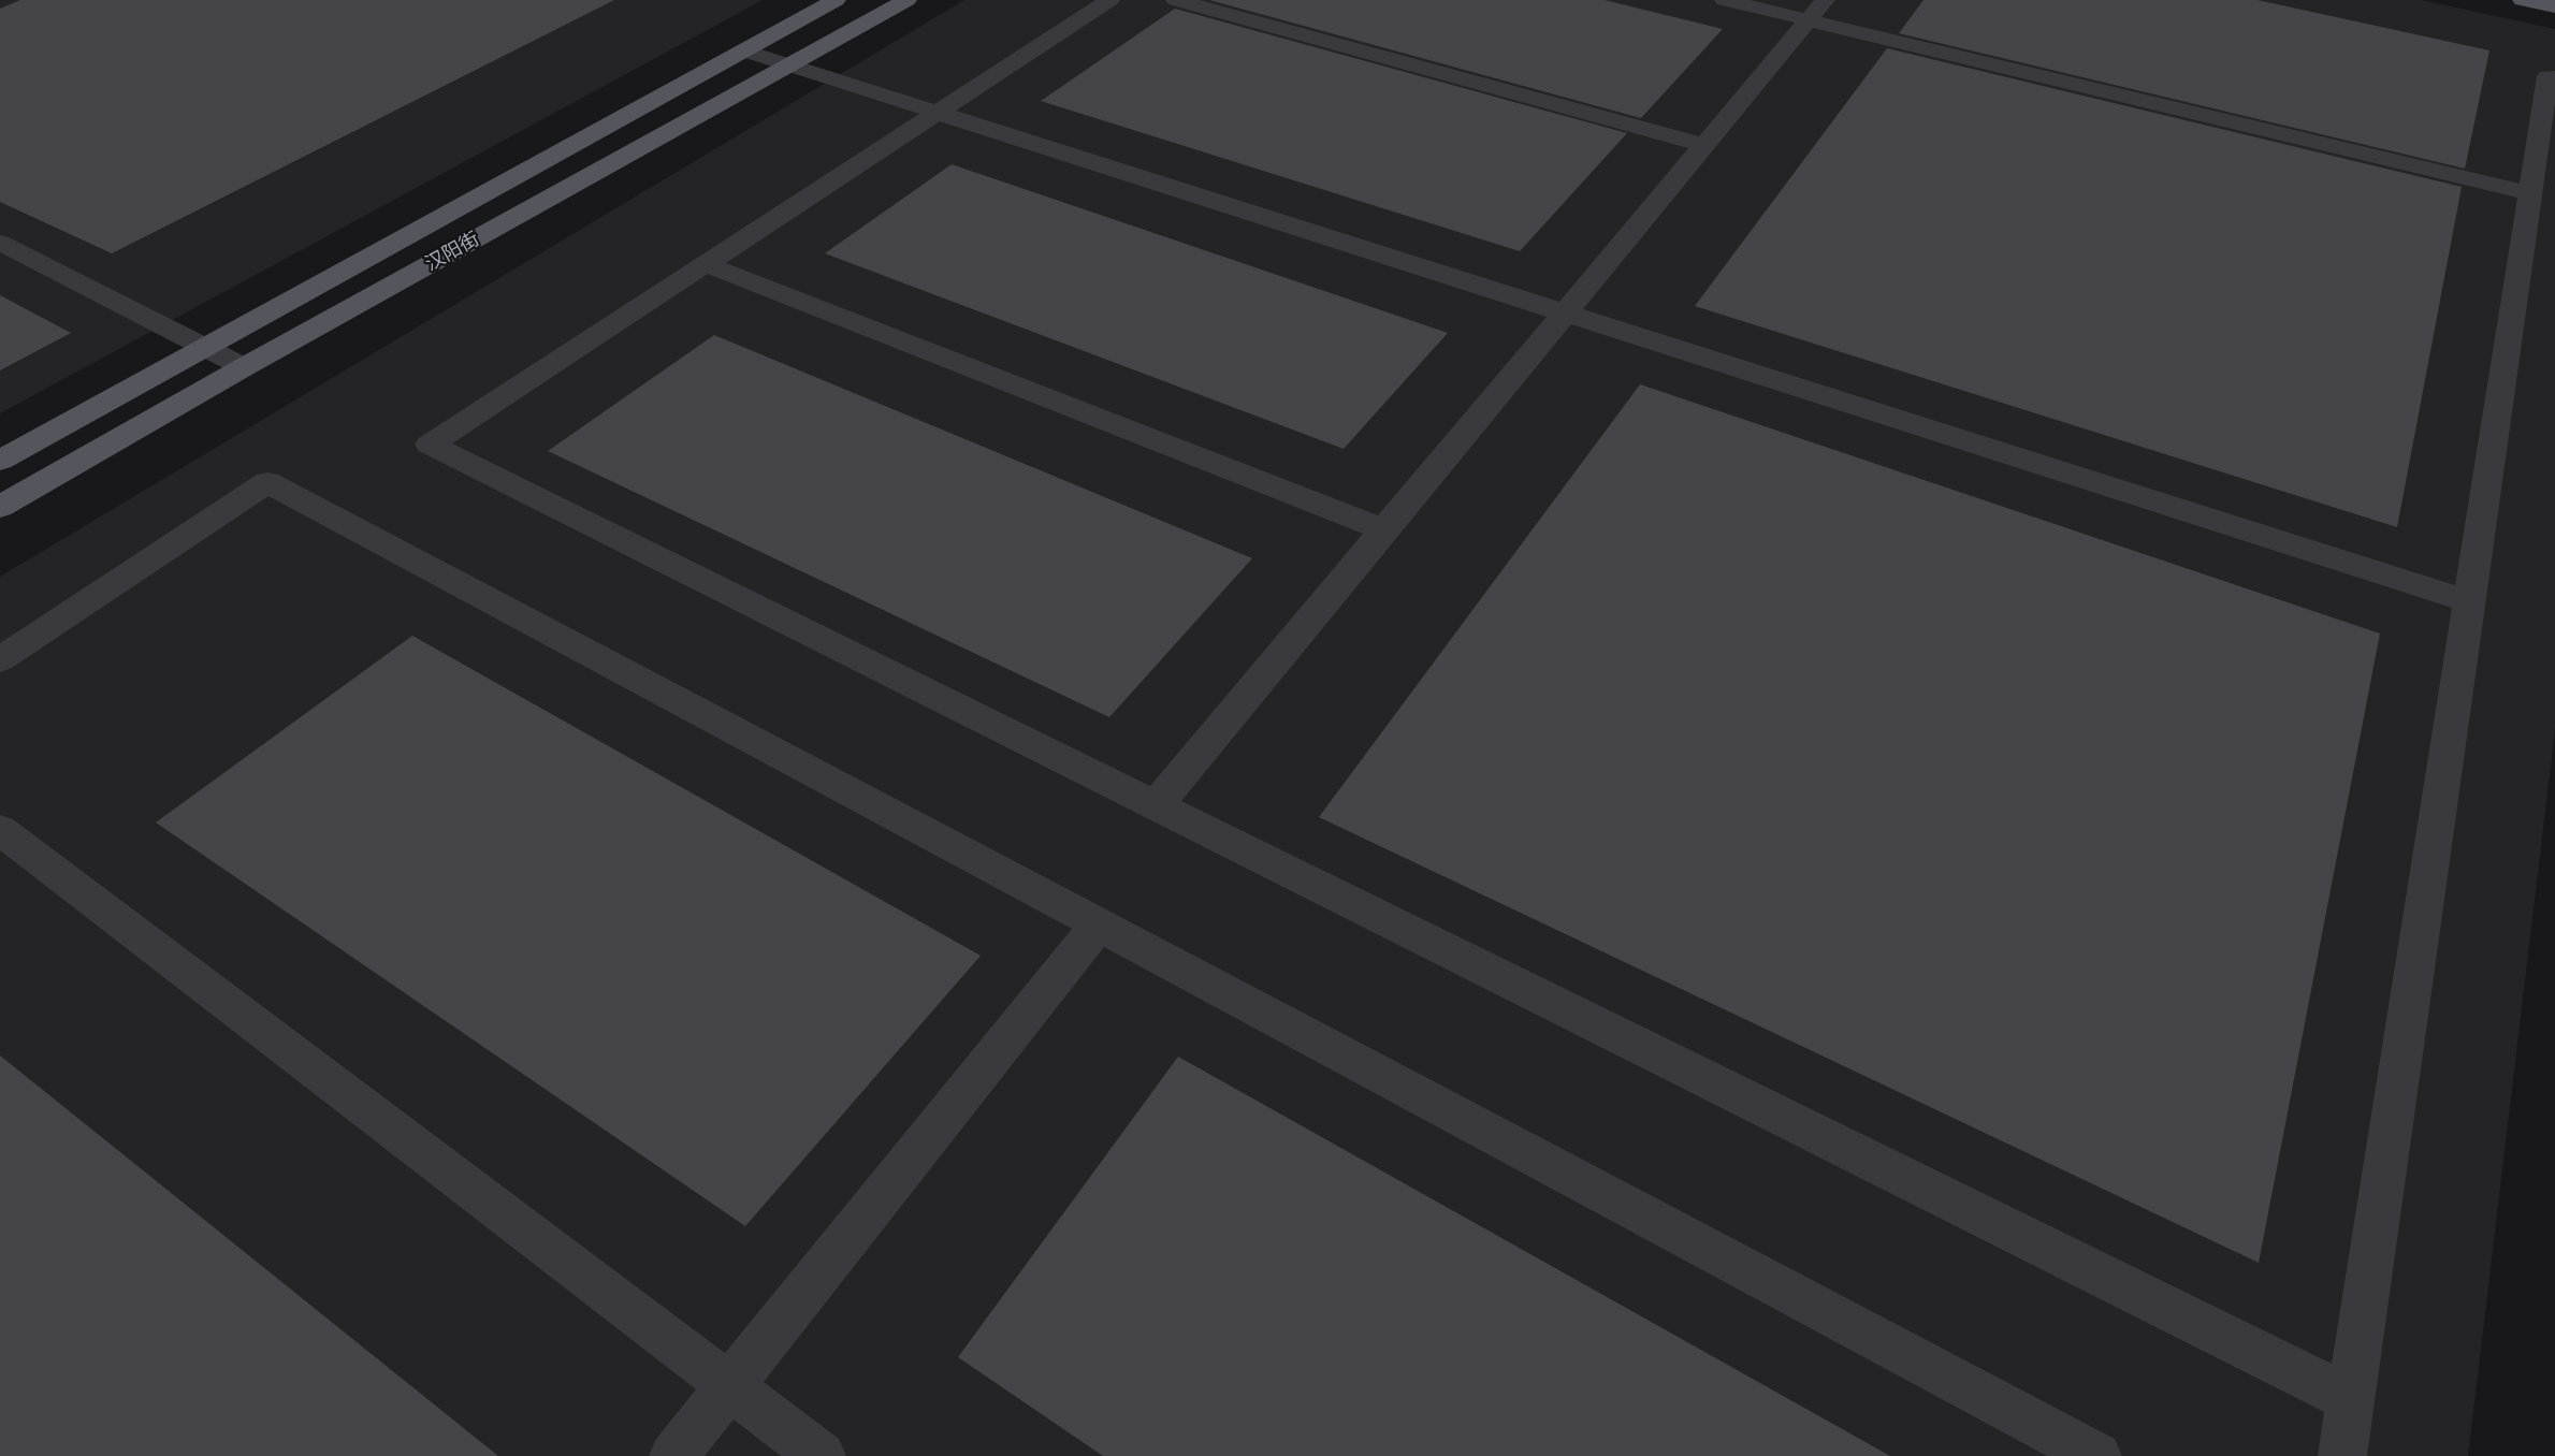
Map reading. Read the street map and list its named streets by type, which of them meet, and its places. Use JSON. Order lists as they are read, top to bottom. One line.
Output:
{"streets":{"main road":["汉阳街"]}}
